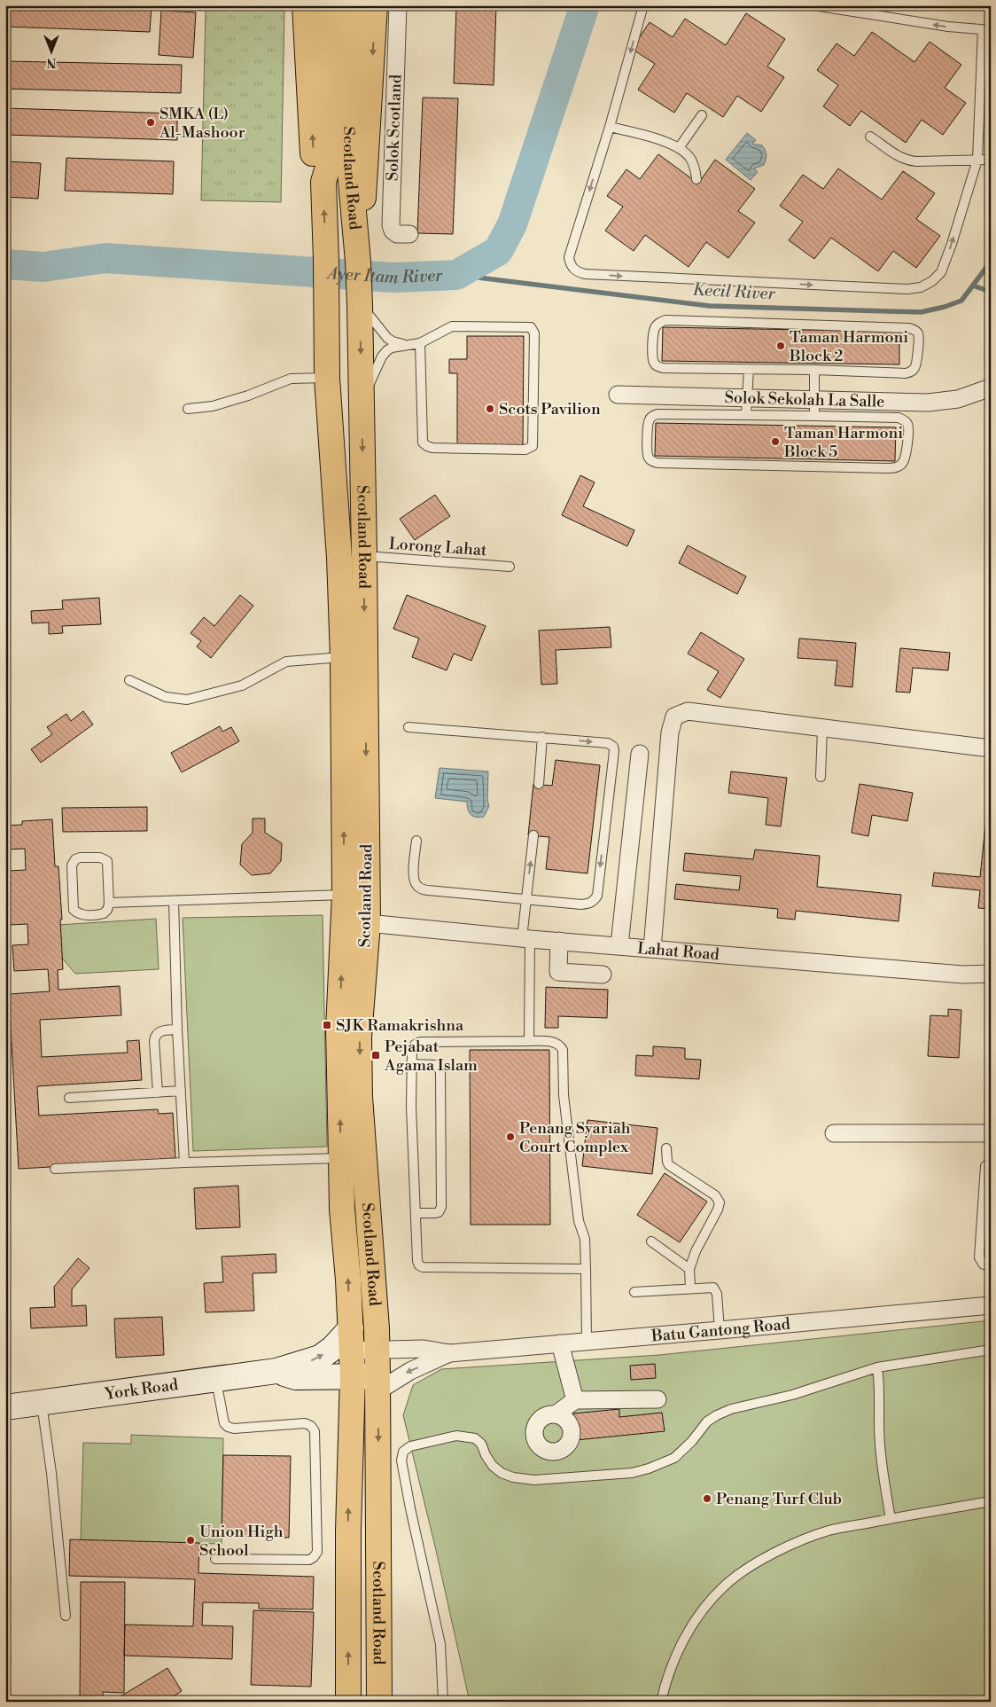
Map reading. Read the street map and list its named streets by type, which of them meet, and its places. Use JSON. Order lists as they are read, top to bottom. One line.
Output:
{"streets":{"main road":["Scotland Road"],"street":["Solok Scotland","Solok Sekolah La Salle","Lahat Road","Batu Gantong Road","York Road"],"lane":["Lorong Lahat"]},"crossings":[["Scotland Road","Lorong Lahat"],["Scotland Road","Lahat Road"],["Scotland Road","Batu Gantong Road"],["Scotland Road","York Road"],["Batu Gantong Road","York Road"]],"water":["Ayer Itam River","Kecil River"],"places":{"other":["SMKA (L) Al-Mashoor","Taman Harmoni Block 2","Scots Pavilion","Taman Harmoni Block 5","Penang Syariah Court Complex","Penang Turf Club","Union High School"],"transit":["SJK Ramakrishna","Pejabat Agama Islam"]},"north":"bottom"}
